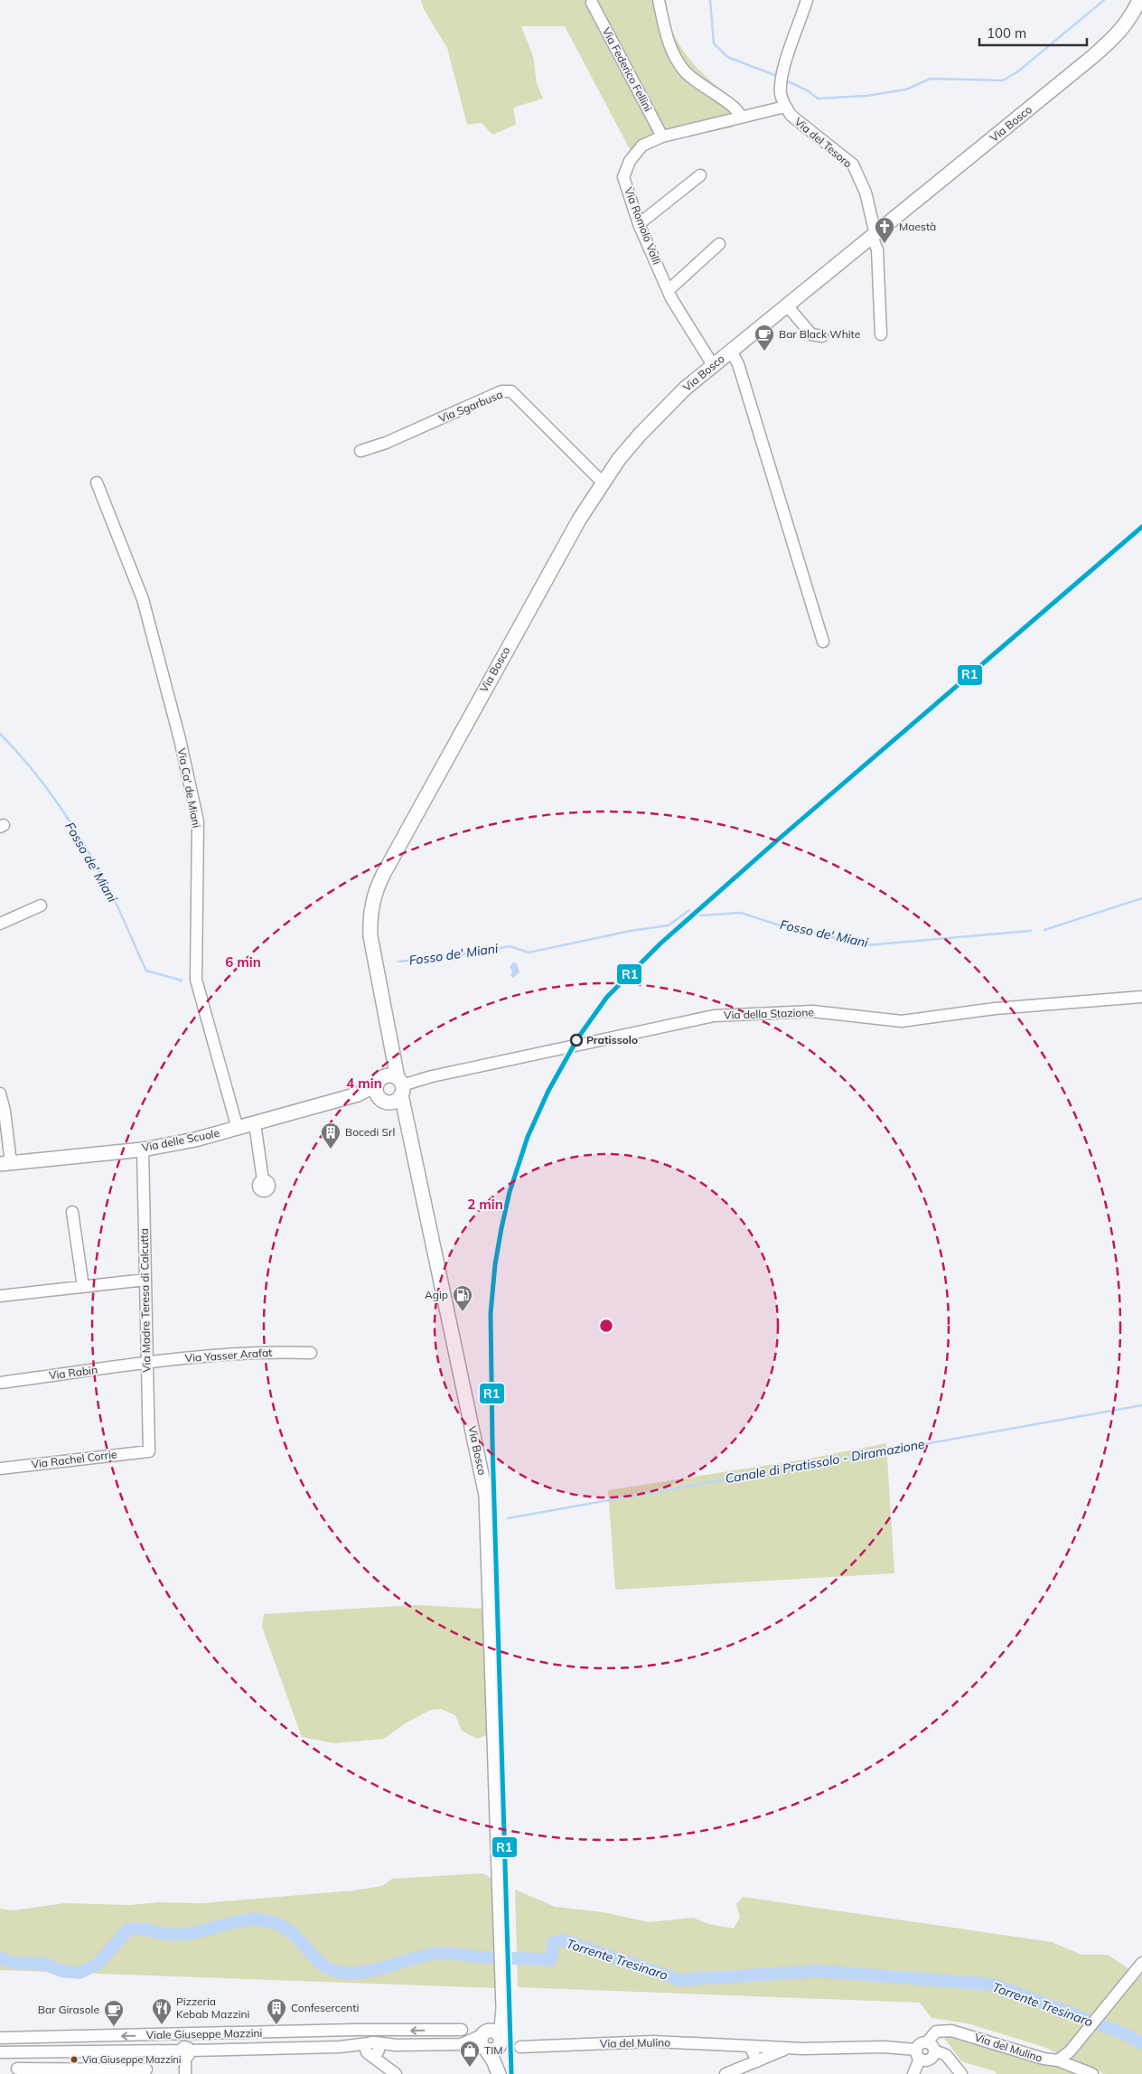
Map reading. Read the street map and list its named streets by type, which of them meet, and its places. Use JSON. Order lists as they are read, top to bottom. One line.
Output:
{"streets":{"main road":["Via Bosco","Via delle Scuole"],"street":["Via Federico Fellini","Via del Tesoro","Via Romolo Valli","Via Sgarbusa","Via Ca' de Miani","Via della Stazione","Via Madre Teresa di Calcutta","Via Yasser Arafat","Via Rabin","Via Rachel Corrie","Viale Giuseppe Mazzini","Via del Mulino"]},"crossings":[["Via Federico Fellini","Via Romolo Valli"],["Via Bosco","Via del Tesoro"],["Via Bosco","Via Romolo Valli"],["Via Bosco","Via Sgarbusa"],["Via Bosco","Via della Stazione"],["Via Bosco","Via delle Scuole"],["Via Bosco","Viale Giuseppe Mazzini"],["Via del Tesoro","Via Romolo Valli"],["Via Ca' de Miani","Via delle Scuole"],["Via della Stazione","Via delle Scuole"],["Via delle Scuole","Via Madre Teresa di Calcutta"],["Via Madre Teresa di Calcutta","Via Yasser Arafat"],["Via Madre Teresa di Calcutta","Via Rabin"],["Via Madre Teresa di Calcutta","Via Rachel Corrie"],["Via Yasser Arafat","Via Rabin"]],"water":["Fosso de' Miani","Canale di Pratissolo - Diramazione","Torrente Tresinaro"],"places":{"church":["Maestà"],"cafe":["Bar Black White","Bar Girasole"],"other":["Pratissolo","Via Giuseppe Mazzini"],"building":["Bocedi Srl","Confesercenti"],"fuel station":["Agip"],"restaurant":["Pizzeria Kebab Mazzini"],"shop":["TIM"]},"lines":["transit line R1"],"scale_bar":"100 m","rings":["6 min","4 min","2 min"]}
